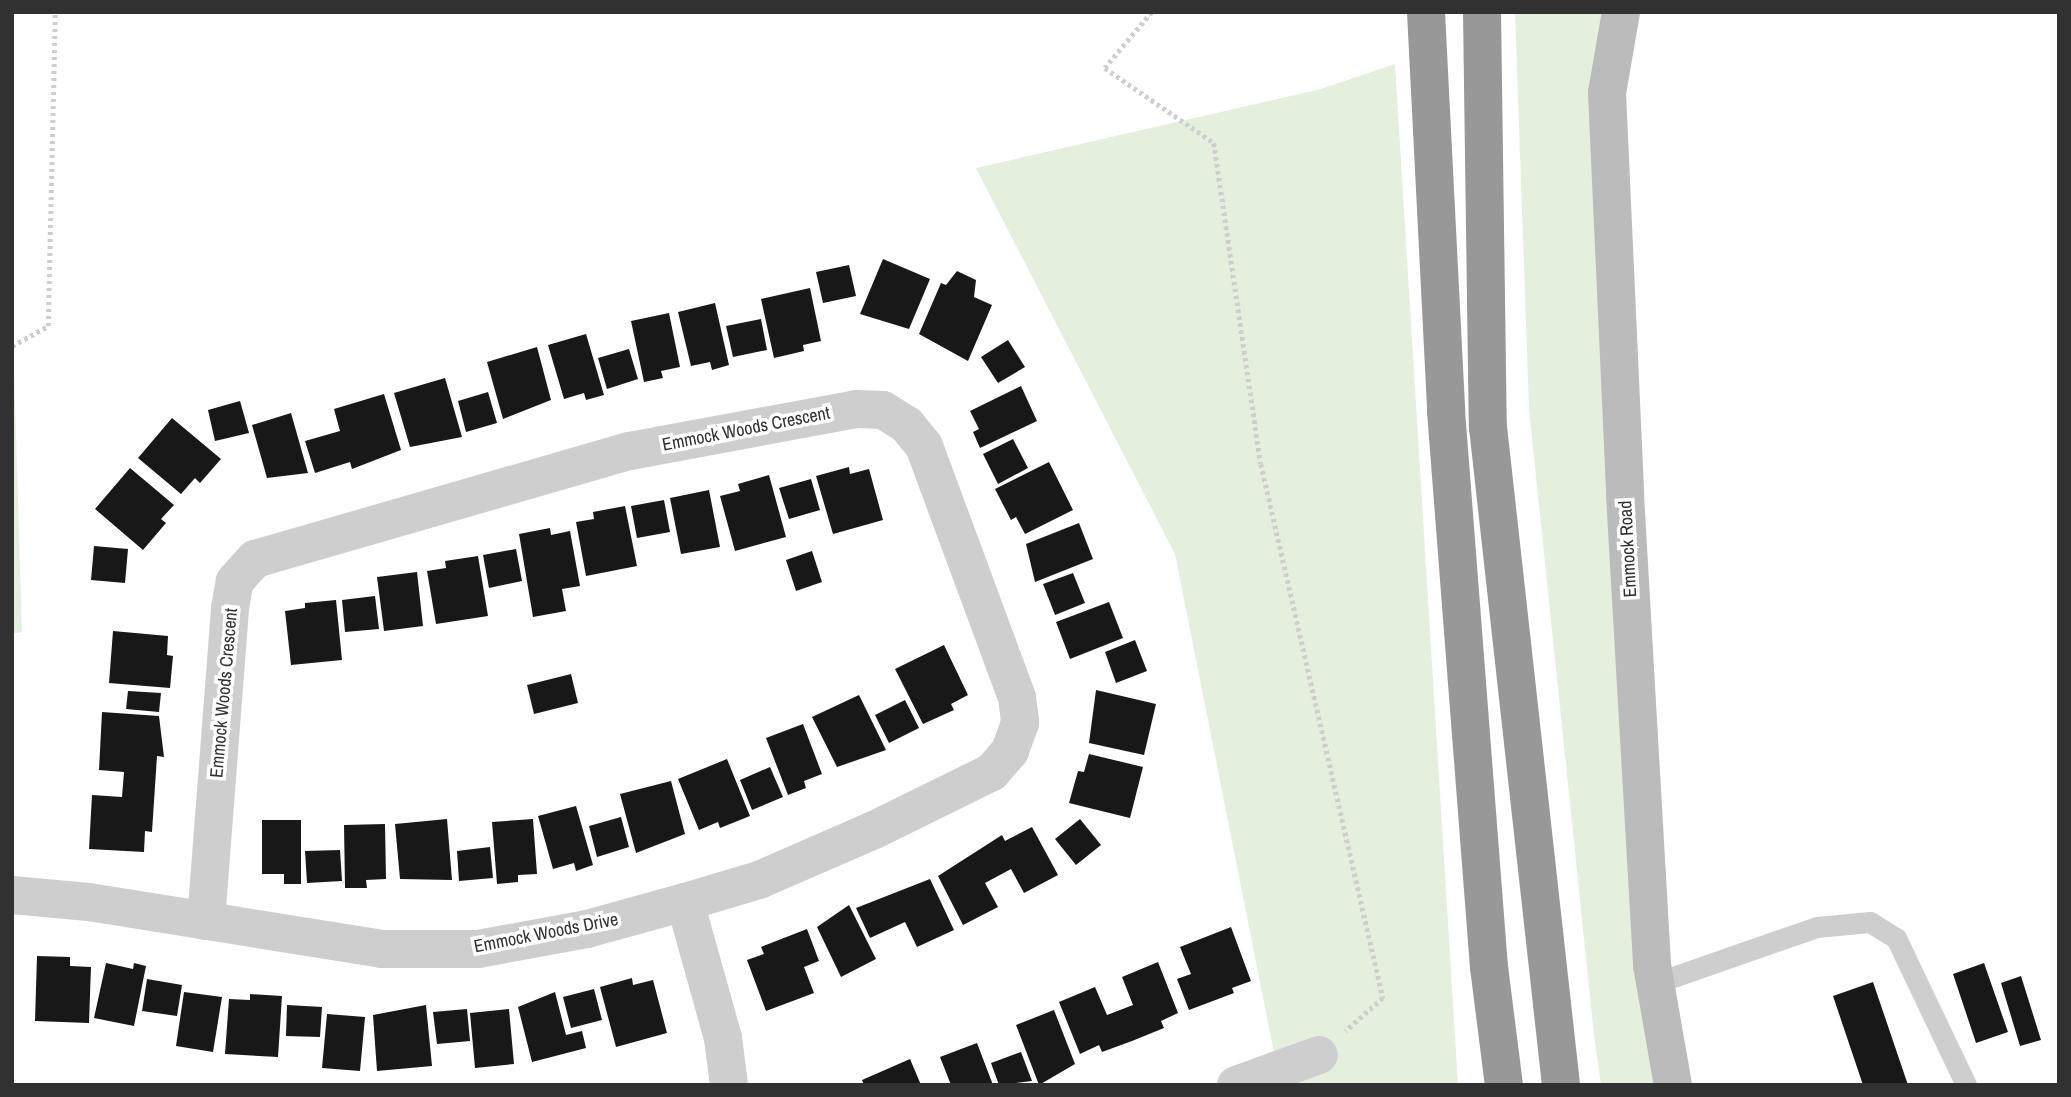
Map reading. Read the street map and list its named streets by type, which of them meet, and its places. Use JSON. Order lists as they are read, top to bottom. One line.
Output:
{"streets":{"street":["Emmock Woods Crescent","Emmock Road","Emmock Woods Drive"]},"crossings":[["Emmock Woods Crescent","Emmock Woods Drive"]]}
